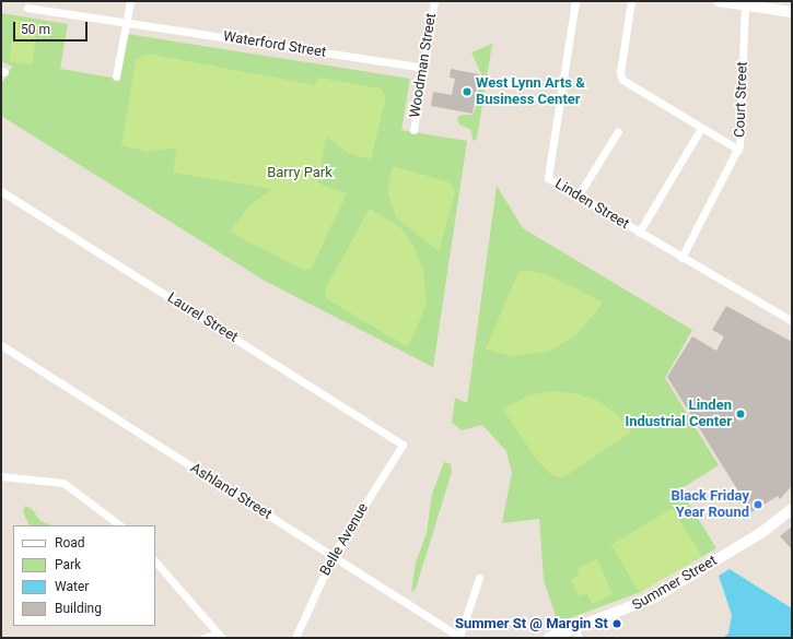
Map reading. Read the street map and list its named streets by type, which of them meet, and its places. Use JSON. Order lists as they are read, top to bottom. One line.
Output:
{"streets":{"main road":["Summer Street"],"street":["Waterford Street","Woodman Street","Court Street","Linden Street","Laurel Street","Ashland Street","Belle Avenue"]},"crossings":[["Waterford Street","Woodman Street"],["Court Street","Linden Street"],["Laurel Street","Belle Avenue"],["Ashland Street","Belle Avenue"]],"parks":["Barry Park"],"places":["West Lynn Arts & Business Center","Linden Industrial Center","Black Friday Year Round","Summer St @ Margin St"],"legend":["Road","Park","Water","Building"],"scale_bar":"50 m"}
